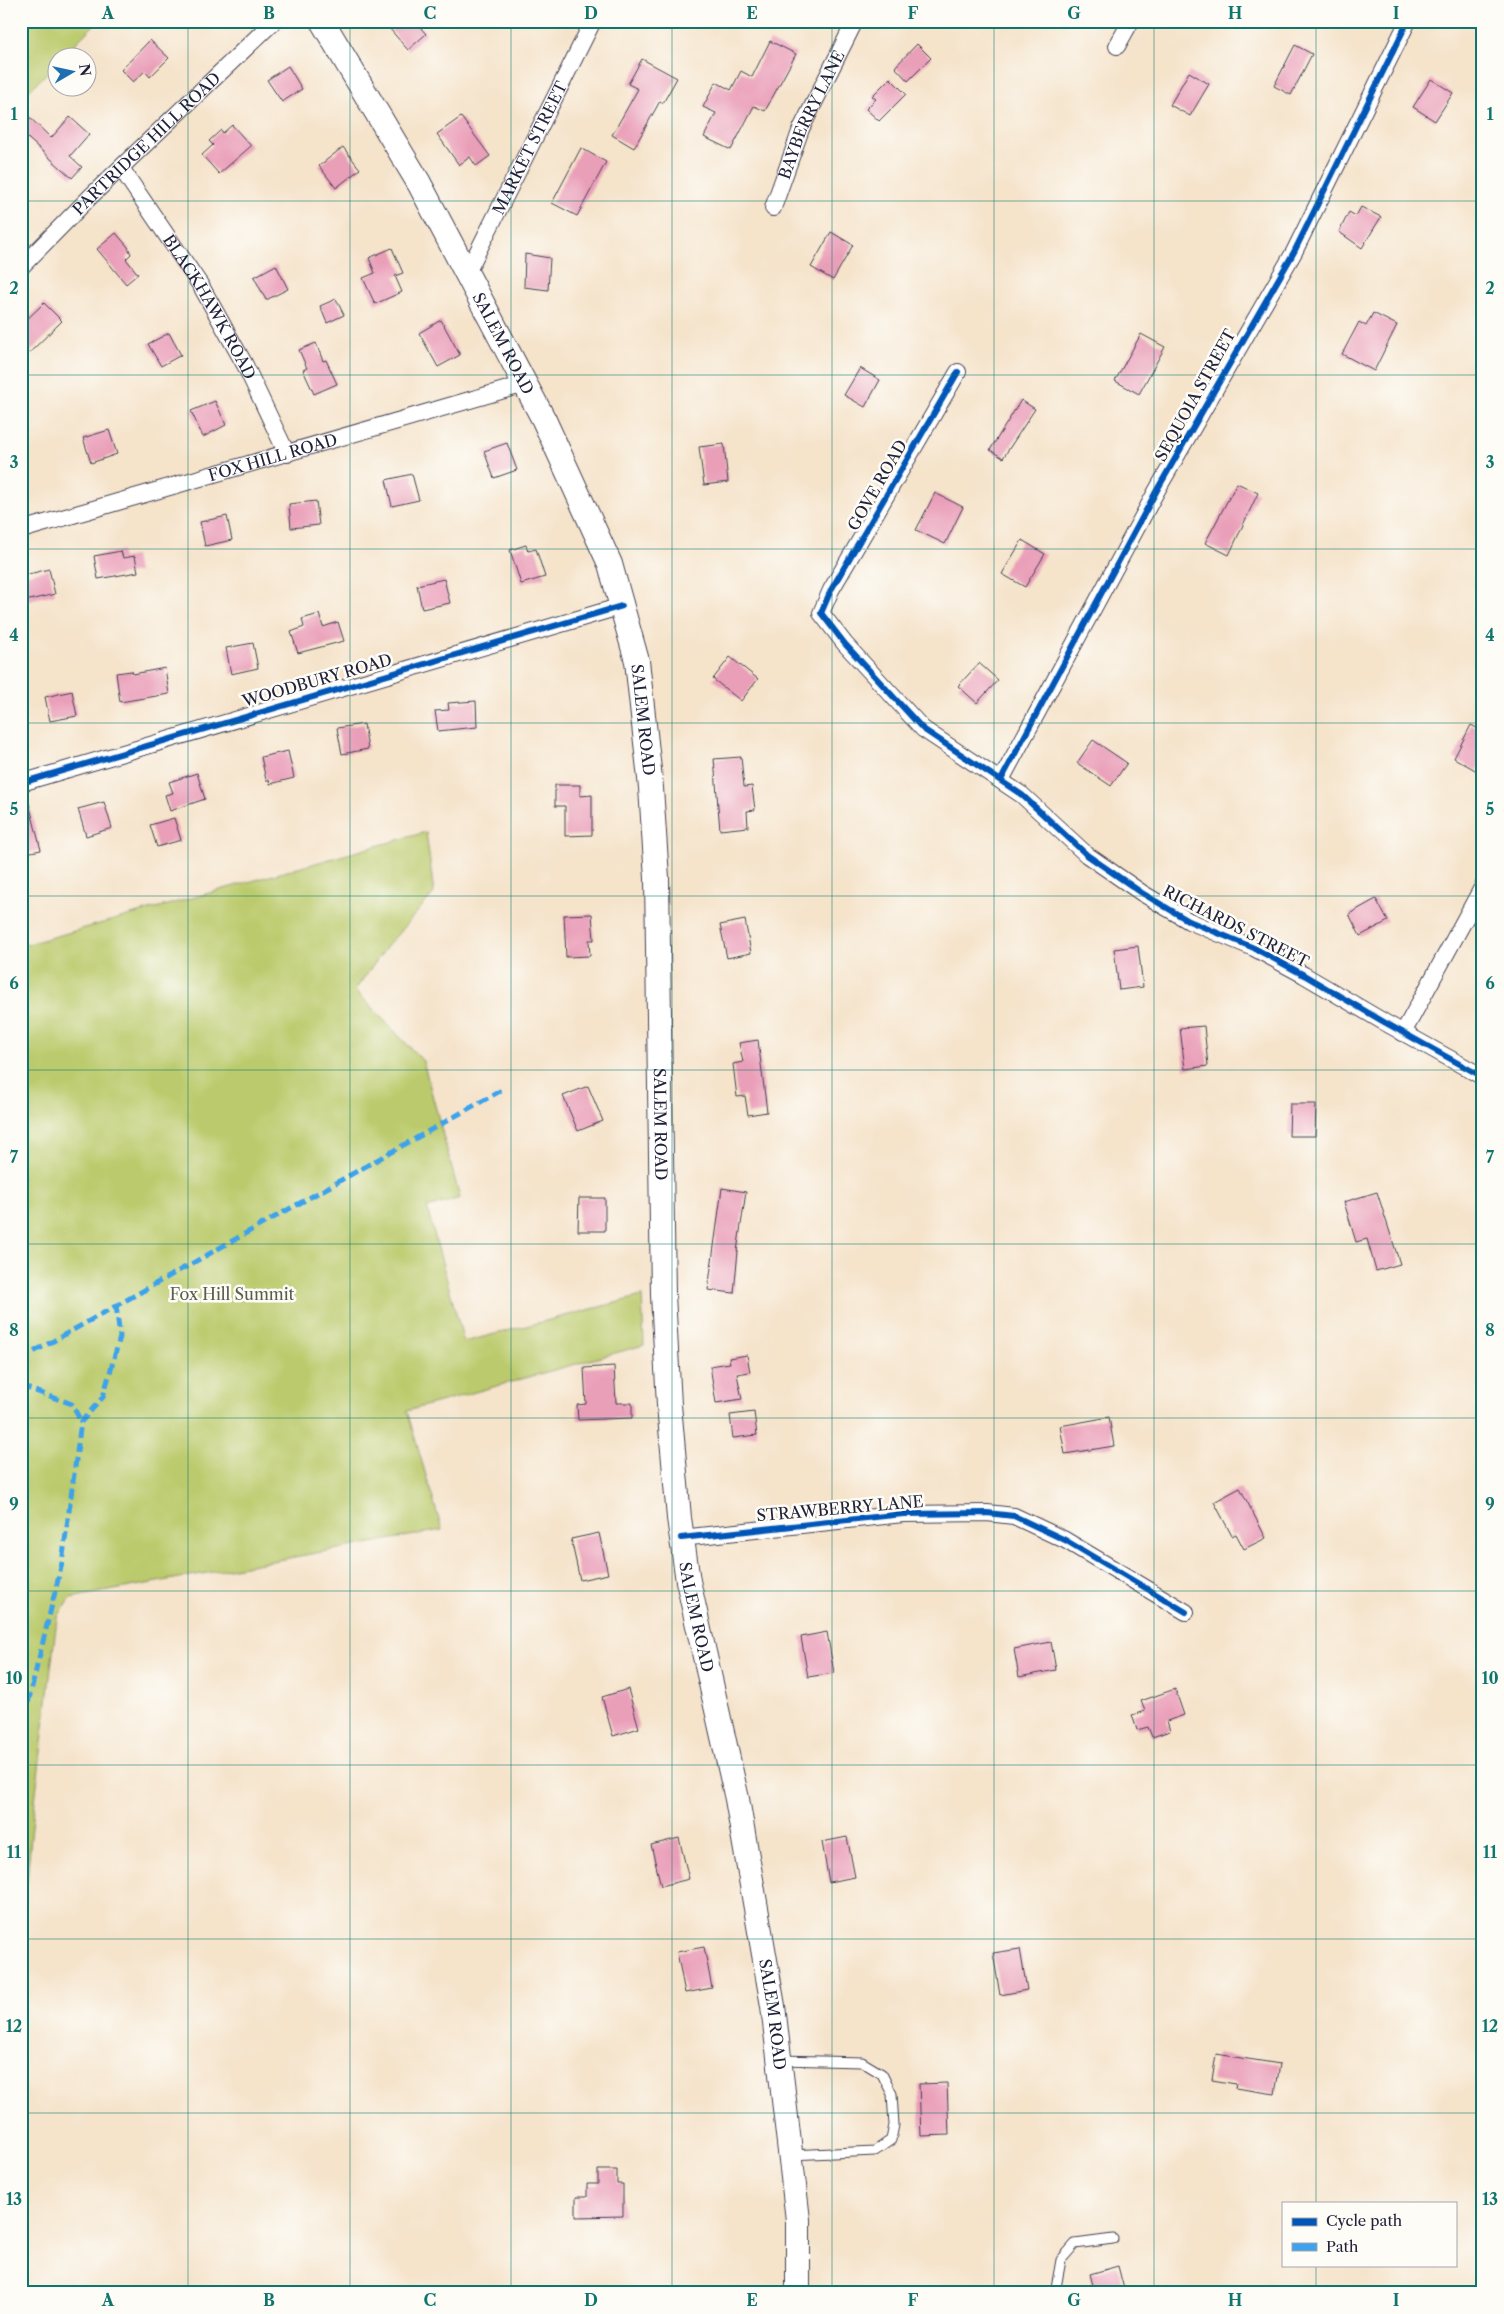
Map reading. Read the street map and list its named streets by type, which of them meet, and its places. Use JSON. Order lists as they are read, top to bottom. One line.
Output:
{"streets":{"main road":["SALEM ROAD"],"street":["BAYBERRY LANE","PARTRIDGE HILL ROAD","MARKET STREET","BLACKHAWK ROAD","SEQUOIA STREET","FOX HILL ROAD","GOVE ROAD","WOODBURY ROAD","RICHARDS STREET","STRAWBERRY LANE"]},"crossings":[["PARTRIDGE HILL ROAD","BLACKHAWK ROAD"],["MARKET STREET","SALEM ROAD"],["BLACKHAWK ROAD","FOX HILL ROAD"],["SALEM ROAD","FOX HILL ROAD"],["SALEM ROAD","WOODBURY ROAD"],["SALEM ROAD","STRAWBERRY LANE"],["SEQUOIA STREET","RICHARDS STREET"],["GOVE ROAD","RICHARDS STREET"]],"parks":["Fox Hill Summit"],"legend":["Cycle path","Path"],"north":"right","grid":{"columns":["A","B","C","D","E","F","G","H","I"],"rows":["1","2","3","4","5","6","7","8","9","10","11","12","13"]}}
